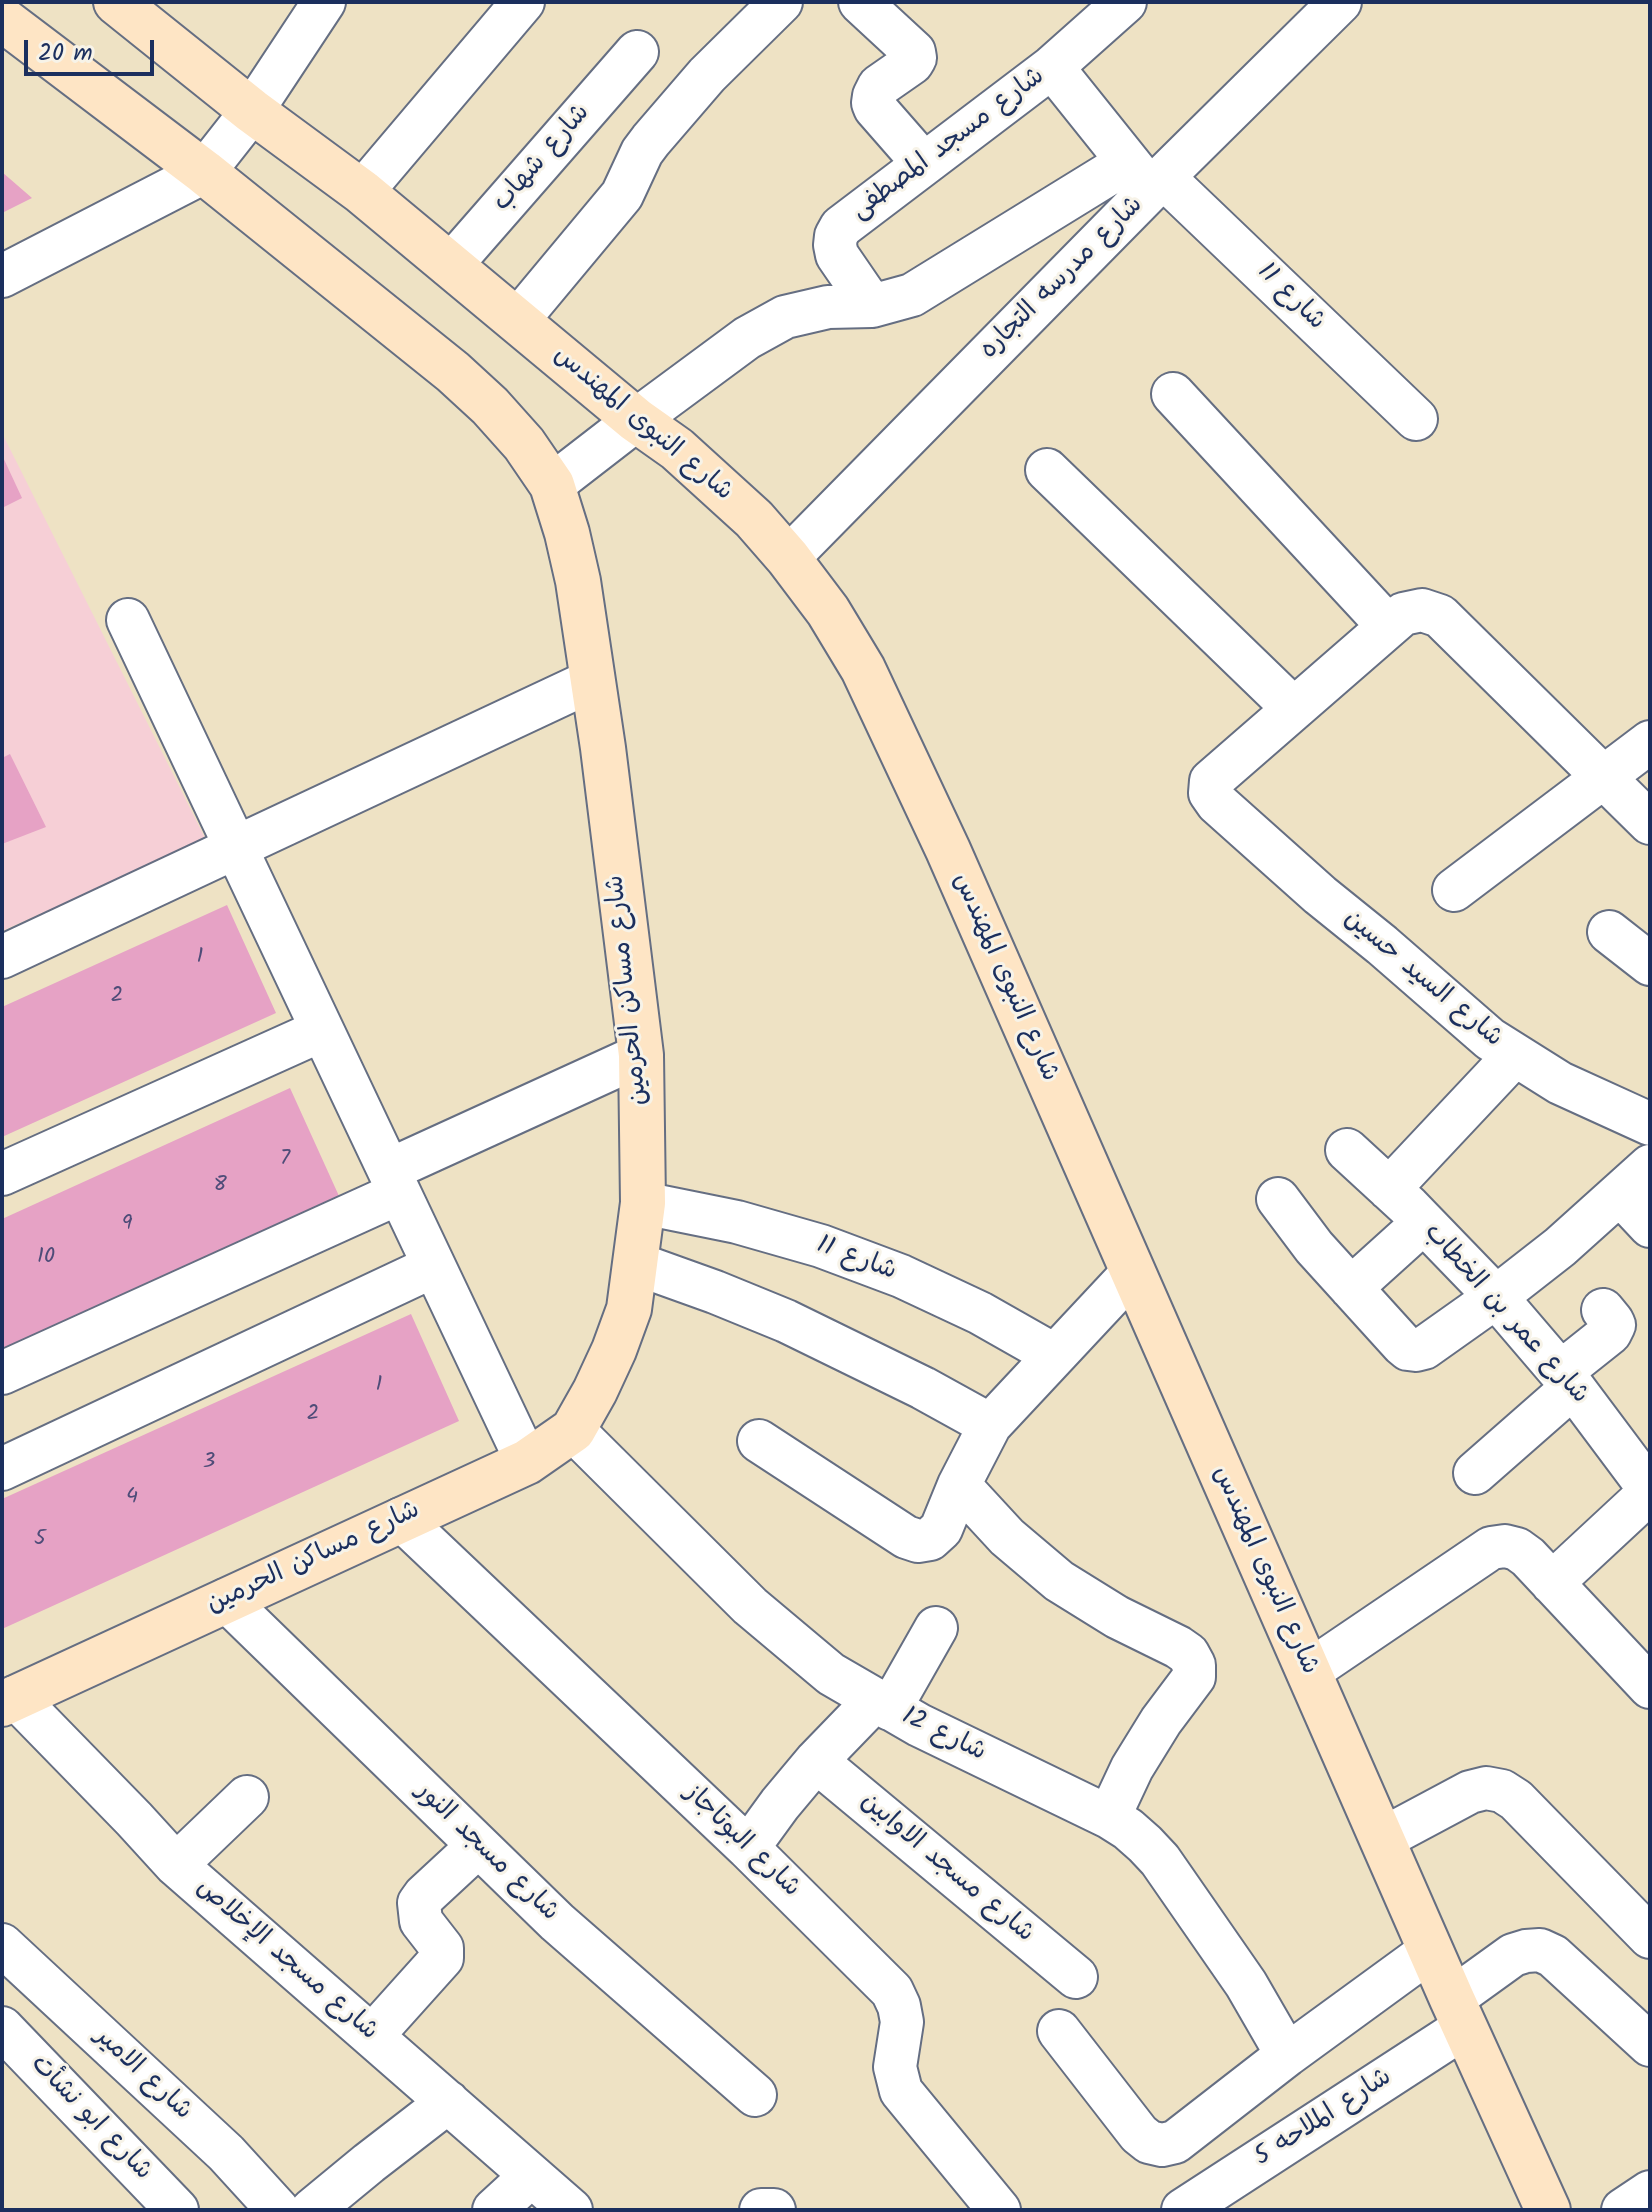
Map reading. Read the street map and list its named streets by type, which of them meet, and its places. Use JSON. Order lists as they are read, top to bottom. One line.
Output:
{"streets":{"street":["شارع مسجد المصطفى","شارع شهاب","شارع مدرسه التجاره","شارع 11","شارع النبوى المهندس","شارع السيد حسين","شارع مساكن الحرمين","شارع عمر بن الخطاب","شارع 12","شارع البوتاجاز","شارع مسجد النور","شارع مسجد الاوابين","شارع مسجد الإخلاص","شارع الامير","شارع ابو نشأت","شارع الملاحه 5"]},"crossings":[["شارع مسجد المصطفى","شارع 11"],["شارع شهاب","شارع النبوى المهندس"],["شارع مدرسه التجاره","شارع 11"],["شارع مدرسه التجاره","شارع النبوى المهندس"],["شارع 11","شارع مساكن الحرمين"],["شارع النبوى المهندس","شارع الملاحه 5"],["شارع مساكن الحرمين","شارع 12"],["شارع مساكن الحرمين","شارع البوتاجاز"],["شارع مساكن الحرمين","شارع مسجد النور"],["شارع مساكن الحرمين","شارع مسجد الإخلاص"]],"house_numbers":["1","2","7","8","9","10","1","2","3","4","5"],"scale_bar":"20 m"}
